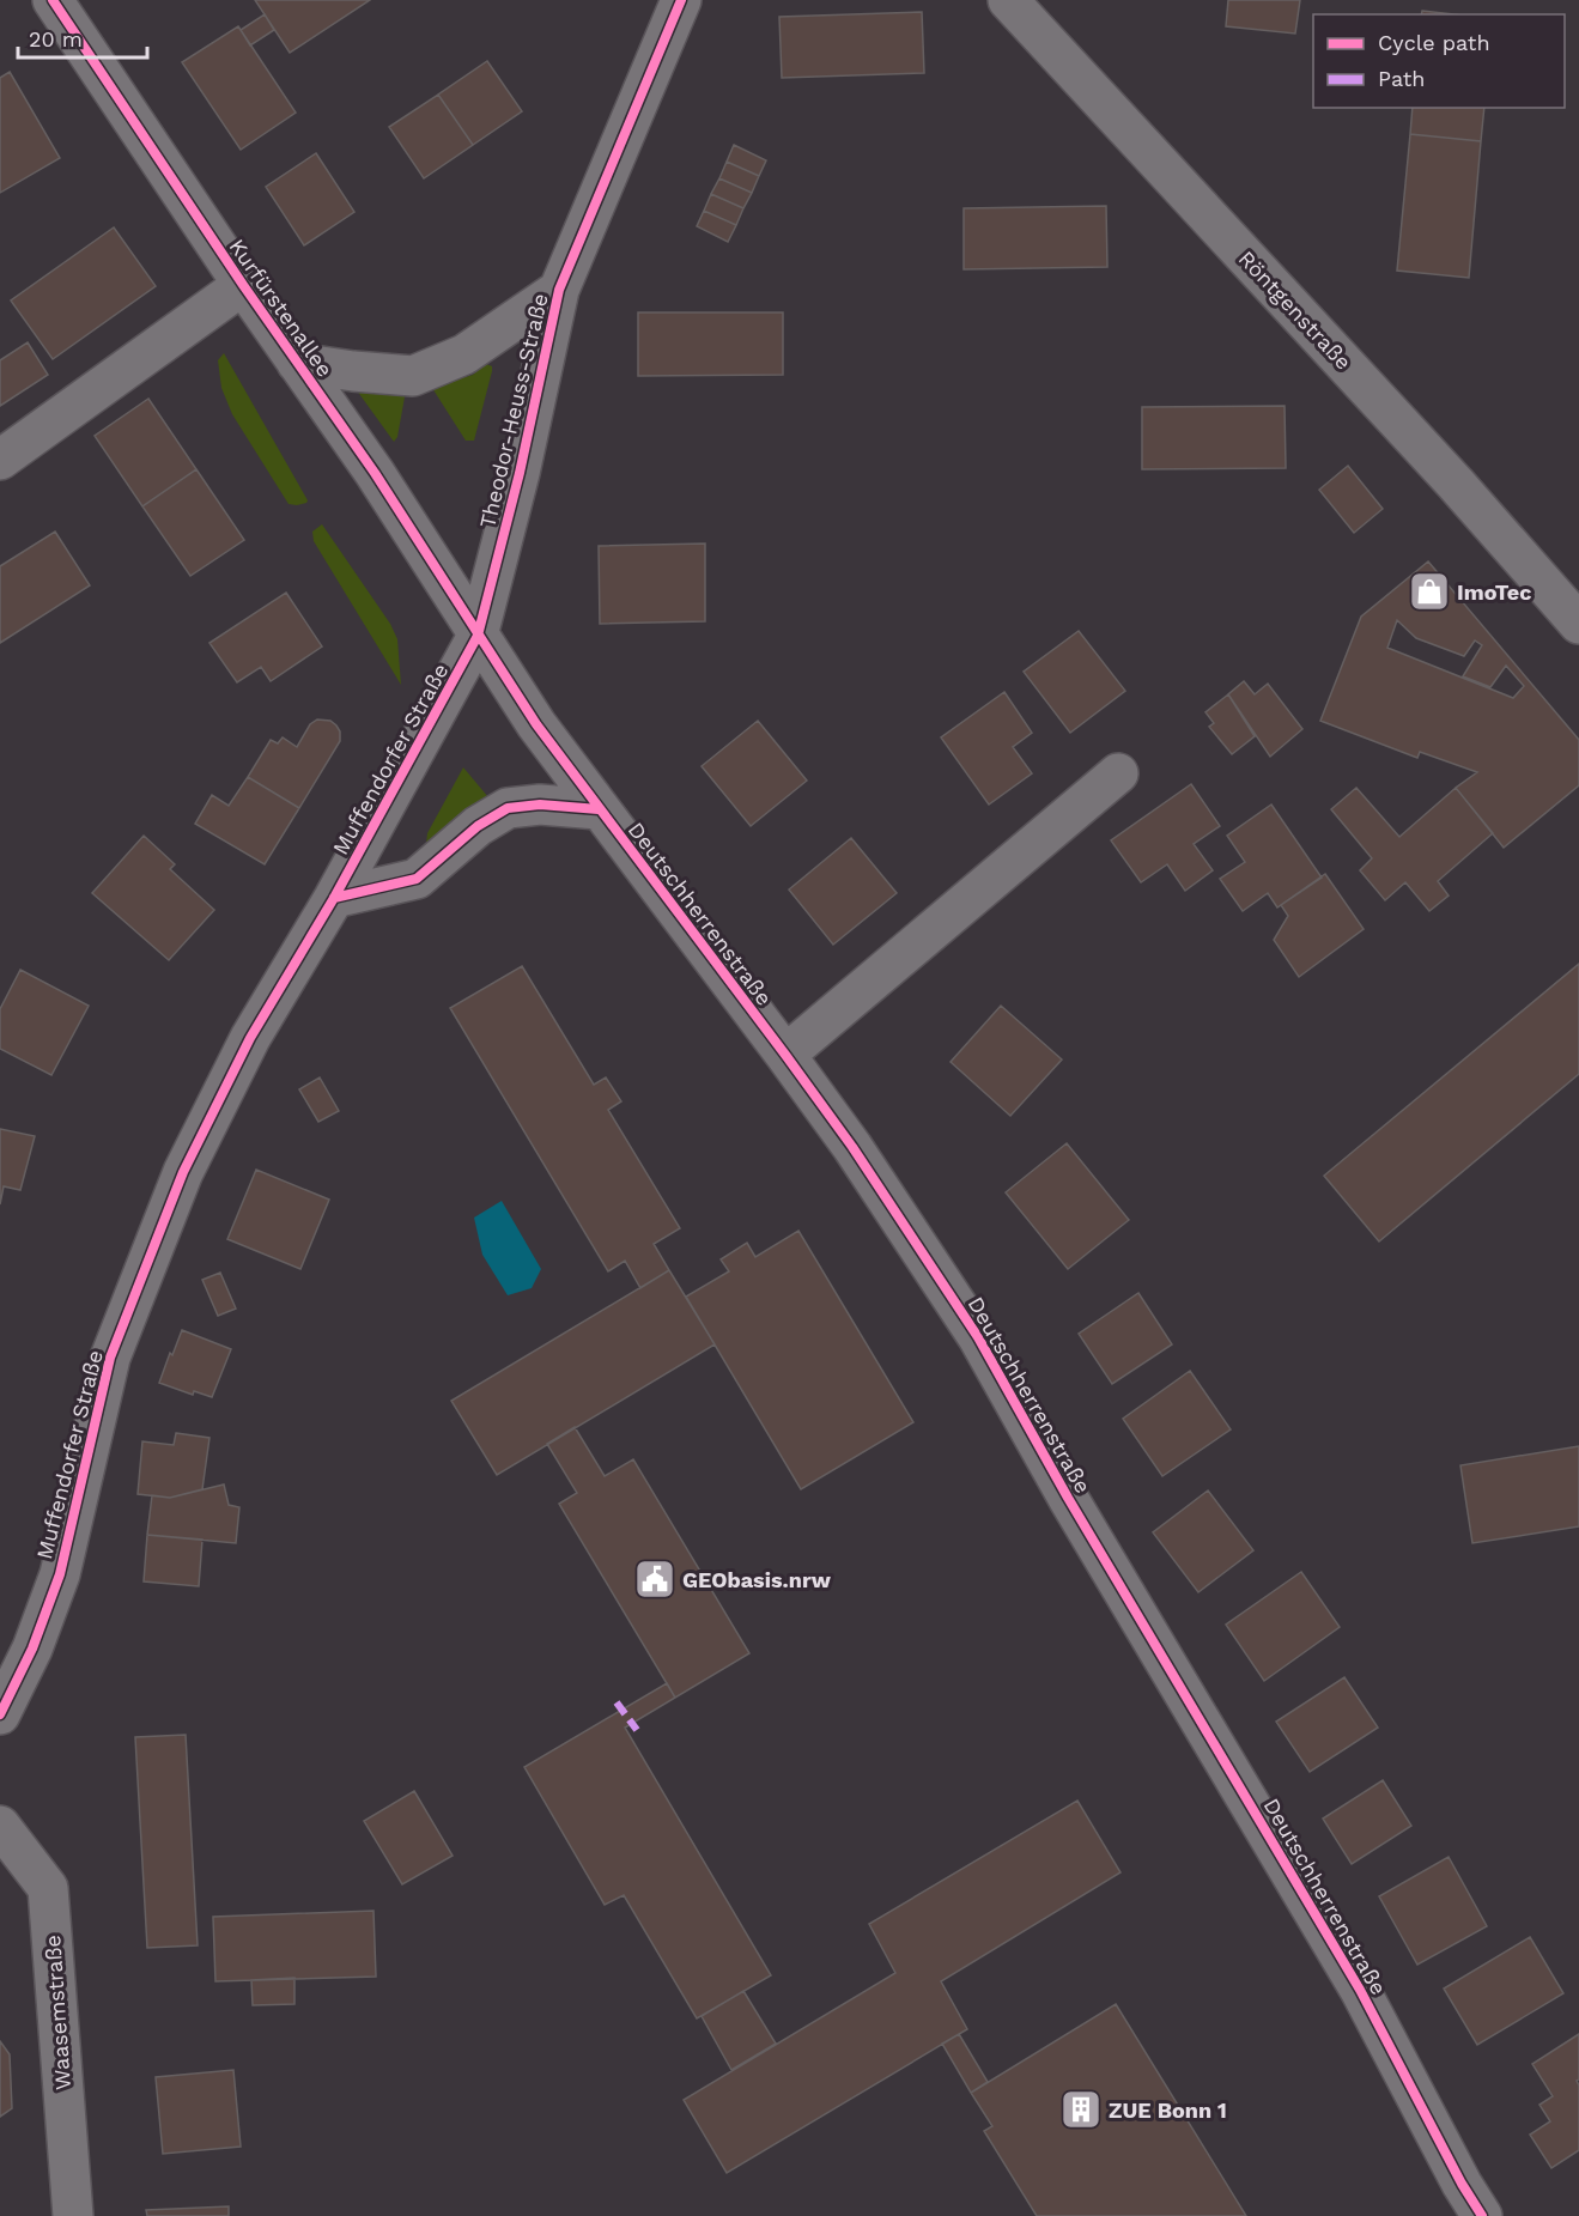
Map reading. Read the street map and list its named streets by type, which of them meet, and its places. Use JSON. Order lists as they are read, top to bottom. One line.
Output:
{"streets":{"street":["Kurfürstenallee","Röntgenstraße","Theodor-Heuss-Straße","Muffendorfer Straße","Deutschherrenstraße","Waasemstraße"]},"crossings":[["Kurfürstenallee","Theodor-Heuss-Straße"],["Kurfürstenallee","Muffendorfer Straße"],["Kurfürstenallee","Deutschherrenstraße"],["Theodor-Heuss-Straße","Muffendorfer Straße"],["Theodor-Heuss-Straße","Deutschherrenstraße"],["Muffendorfer Straße","Deutschherrenstraße"]],"places":{"shop":["ImoTec"],"public building":["GEObasis.nrw"],"building":["ZUE Bonn 1"]},"legend":["Cycle path","Path"],"scale_bar":"20 m"}
